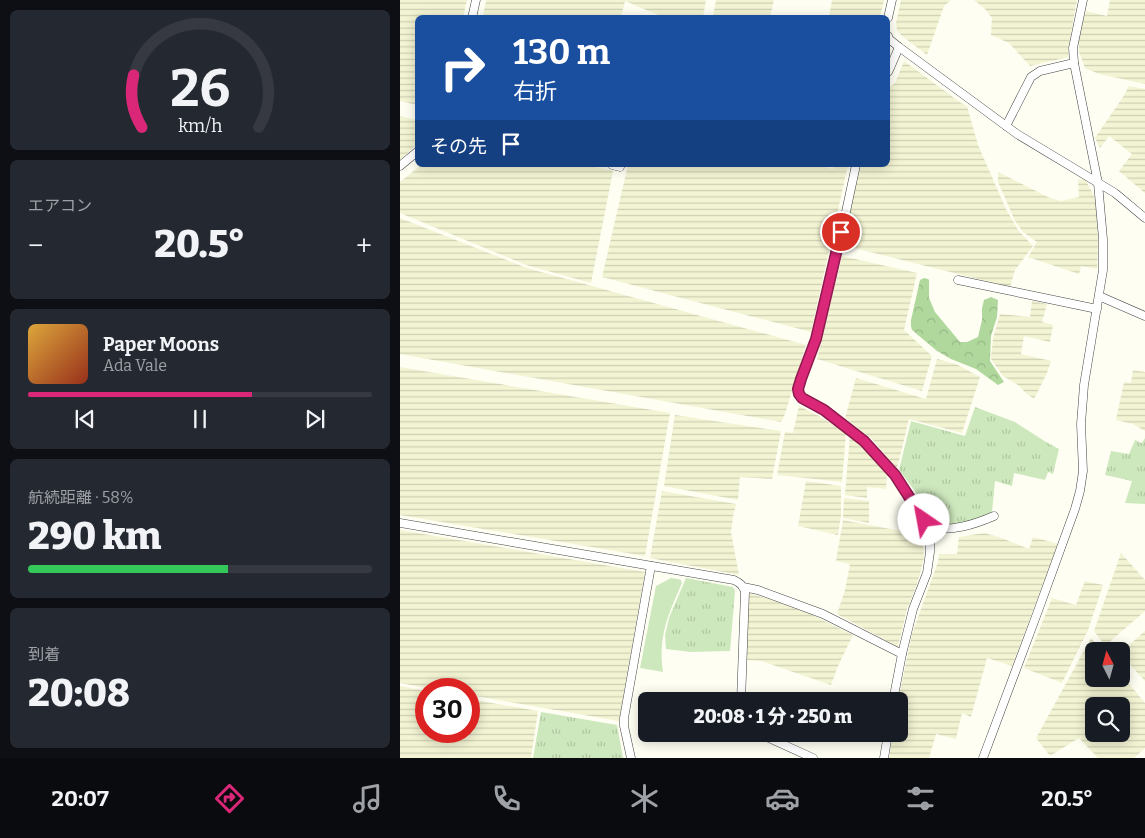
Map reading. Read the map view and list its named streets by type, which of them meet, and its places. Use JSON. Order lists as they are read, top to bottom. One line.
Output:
{"north":"top","page":{"turn":["130 m","右折"],"then":"その先","tile":["エアコン",["航続距離 · 58%","290 km"],["到着","20:08"]],"heat":["−","20.5°","+"],"song":["Paper Moons","Ada Vale"],"limit":"30","trip":"20:08 · 1 分 · 250 m","tabs":["20:07","20.5°"],"gauge":["26","km/h"]}}
